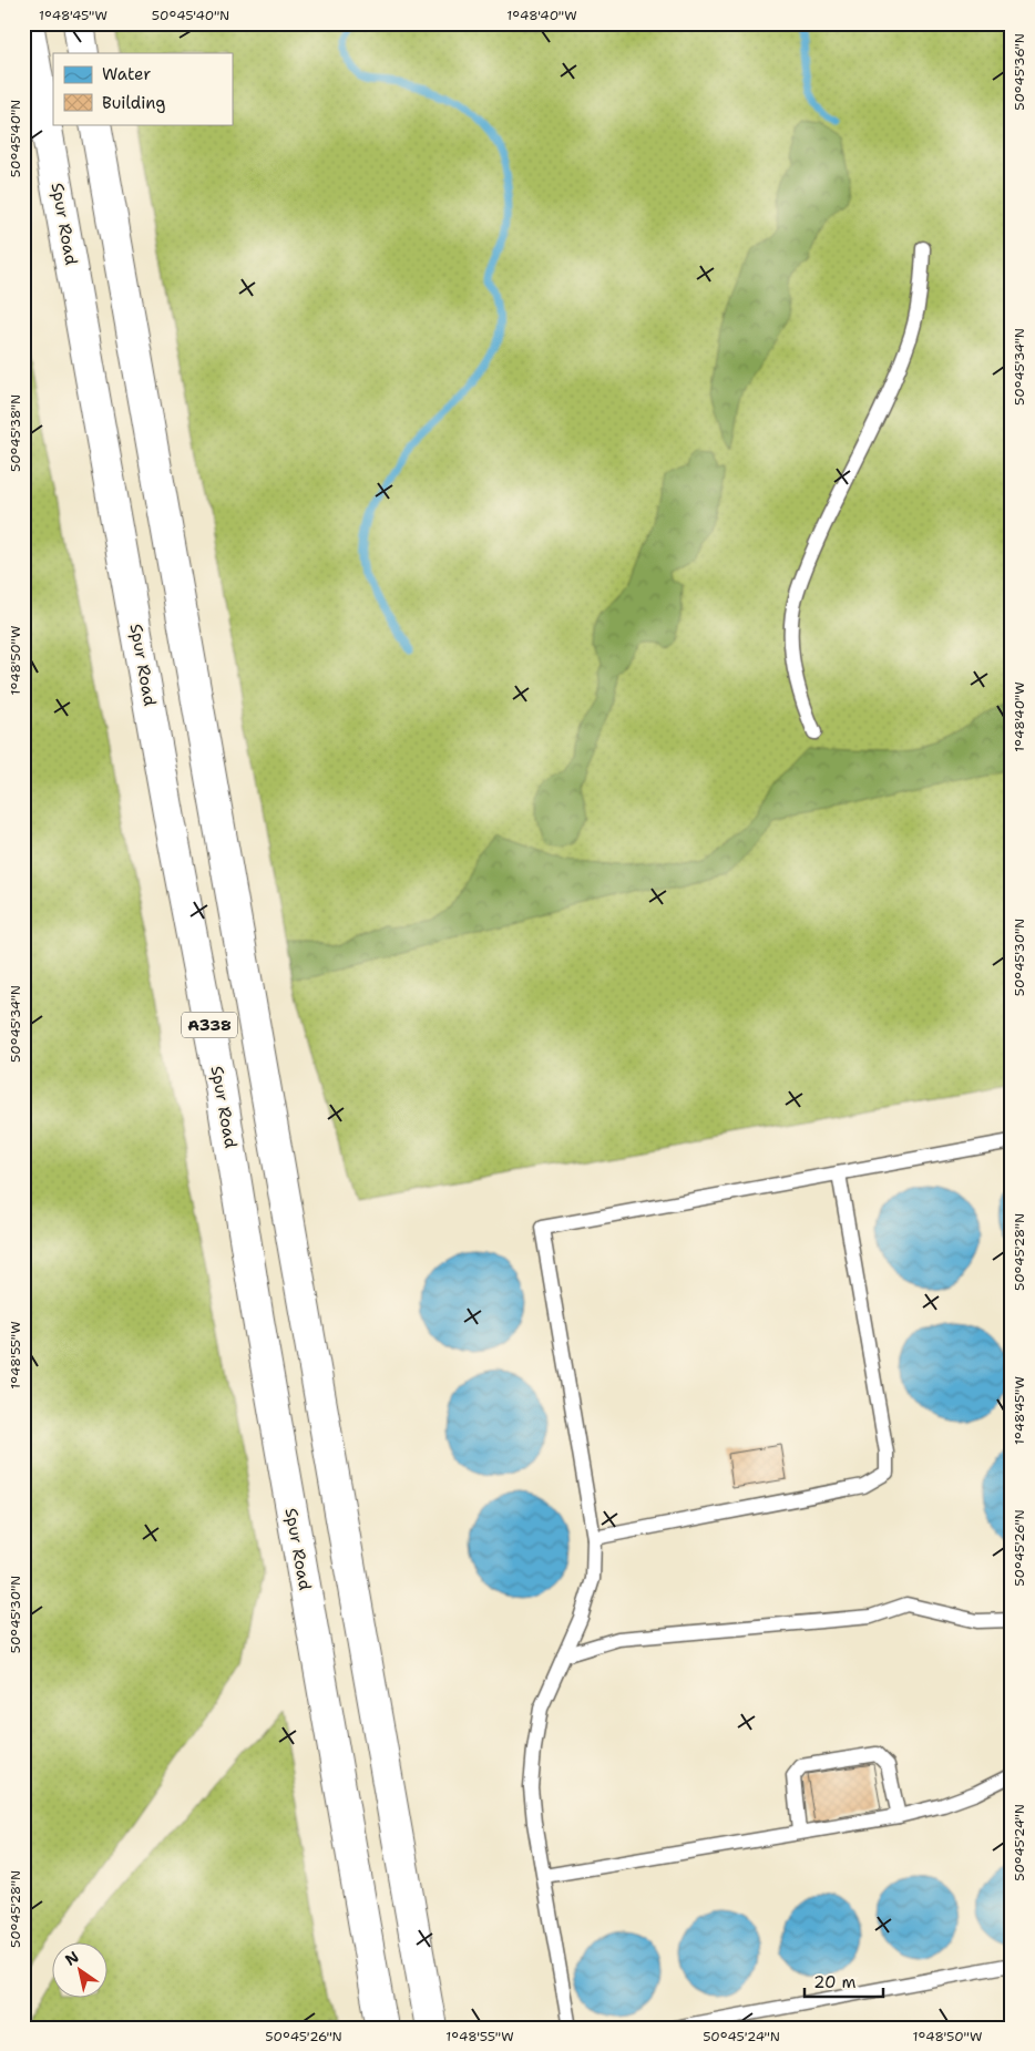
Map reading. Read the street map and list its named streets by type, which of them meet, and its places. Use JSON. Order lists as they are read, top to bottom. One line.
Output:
{"streets":{"highway":["Spur Road","A338"]},"legend":["Water","Building"],"scale_bar":"20 m","north":"top left","coordinates":["1°48'45\"W","50°45'40\"N","1°48'40\"W","50°45'36\"N","50°45'34\"N","50°45'38\"N","1°48'50\"W","50°45'30\"N","50°45'28\"N","1°48'55\"W","50°45'26\"N","50°45'24\"N"]}
